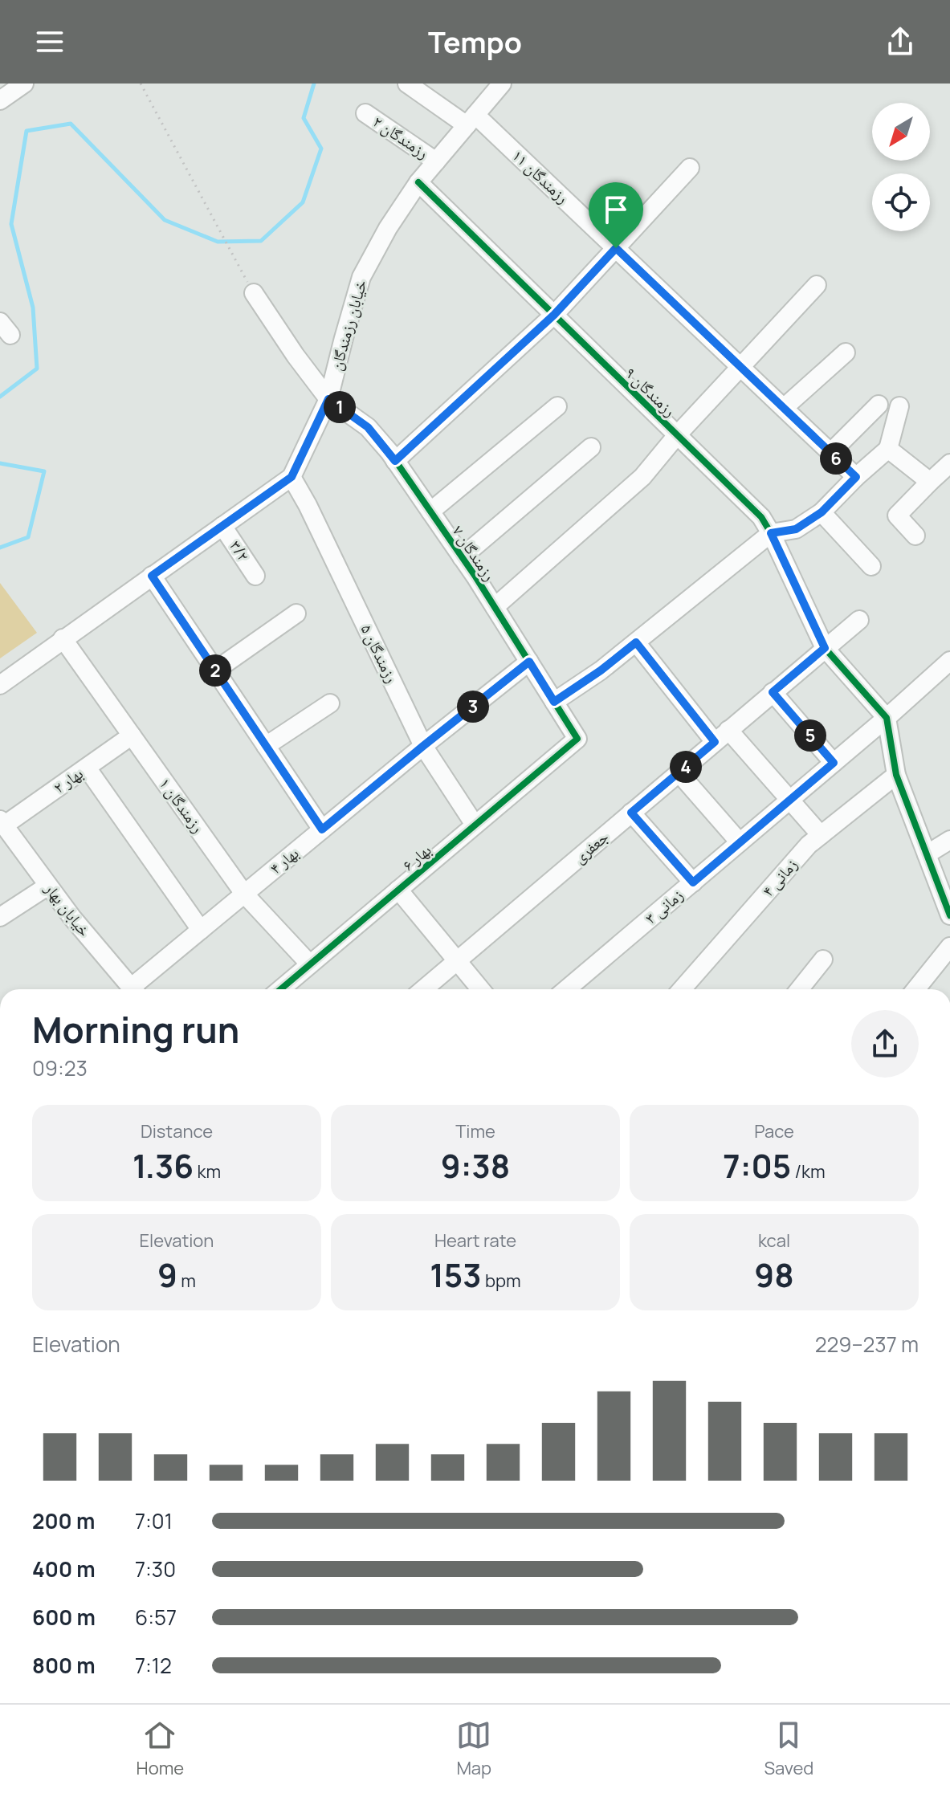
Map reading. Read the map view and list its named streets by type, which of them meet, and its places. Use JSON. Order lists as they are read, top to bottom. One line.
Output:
{"streets":{"street":["رزمندگان ۲","رزمندگان ۱۱","خیابان رزمندگان","رزمندگان ۹","۳/۲","رزمندگان ۷","رزمندگان ۵","بهار ۲","رزمندگان ۱","جعفری","بهار ۶","بهار ۴","زمانی ۴","زمانی ۳","خیابان بهار"]},"crossings":[["رزمندگان ۲","خیابان رزمندگان"],["رزمندگان ۱۱","خیابان رزمندگان"],["خیابان رزمندگان","رزمندگان ۹"],["خیابان رزمندگان","۳/۲"],["خیابان رزمندگان","رزمندگان ۷"],["خیابان رزمندگان","رزمندگان ۵"],["خیابان رزمندگان","رزمندگان ۱"],["رزمندگان ۹","جعفری"],["رزمندگان ۹","زمانی ۳"],["رزمندگان ۷","بهار ۶"],["رزمندگان ۷","بهار ۴"],["رزمندگان ۵","بهار ۶"],["رزمندگان ۵","بهار ۴"],["بهار ۲","رزمندگان ۱"],["بهار ۲","خیابان بهار"],["رزمندگان ۱","بهار ۶"],["رزمندگان ۱","بهار ۴"]],"north":"bottom left","page":{"header":"Tempo","pins":["1","6","2","3","5","4"],"heading":["Morning run","09:23"],"stats":[["Distance","1.36 km"],["Time","9:38"],["Pace","7:05 /km"],["Elevation","9 m"],["Heart rate","153 bpm"],["kcal","98"]],"chart":["Elevation","229–237 m"],"list":[{"name":"200 m","note":"7:01"},{"name":"400 m","note":"7:30"},{"name":"600 m","note":"6:57"},{"name":"800 m","note":"7:12"}],"tabs":["Home","Map","Saved"]}}
